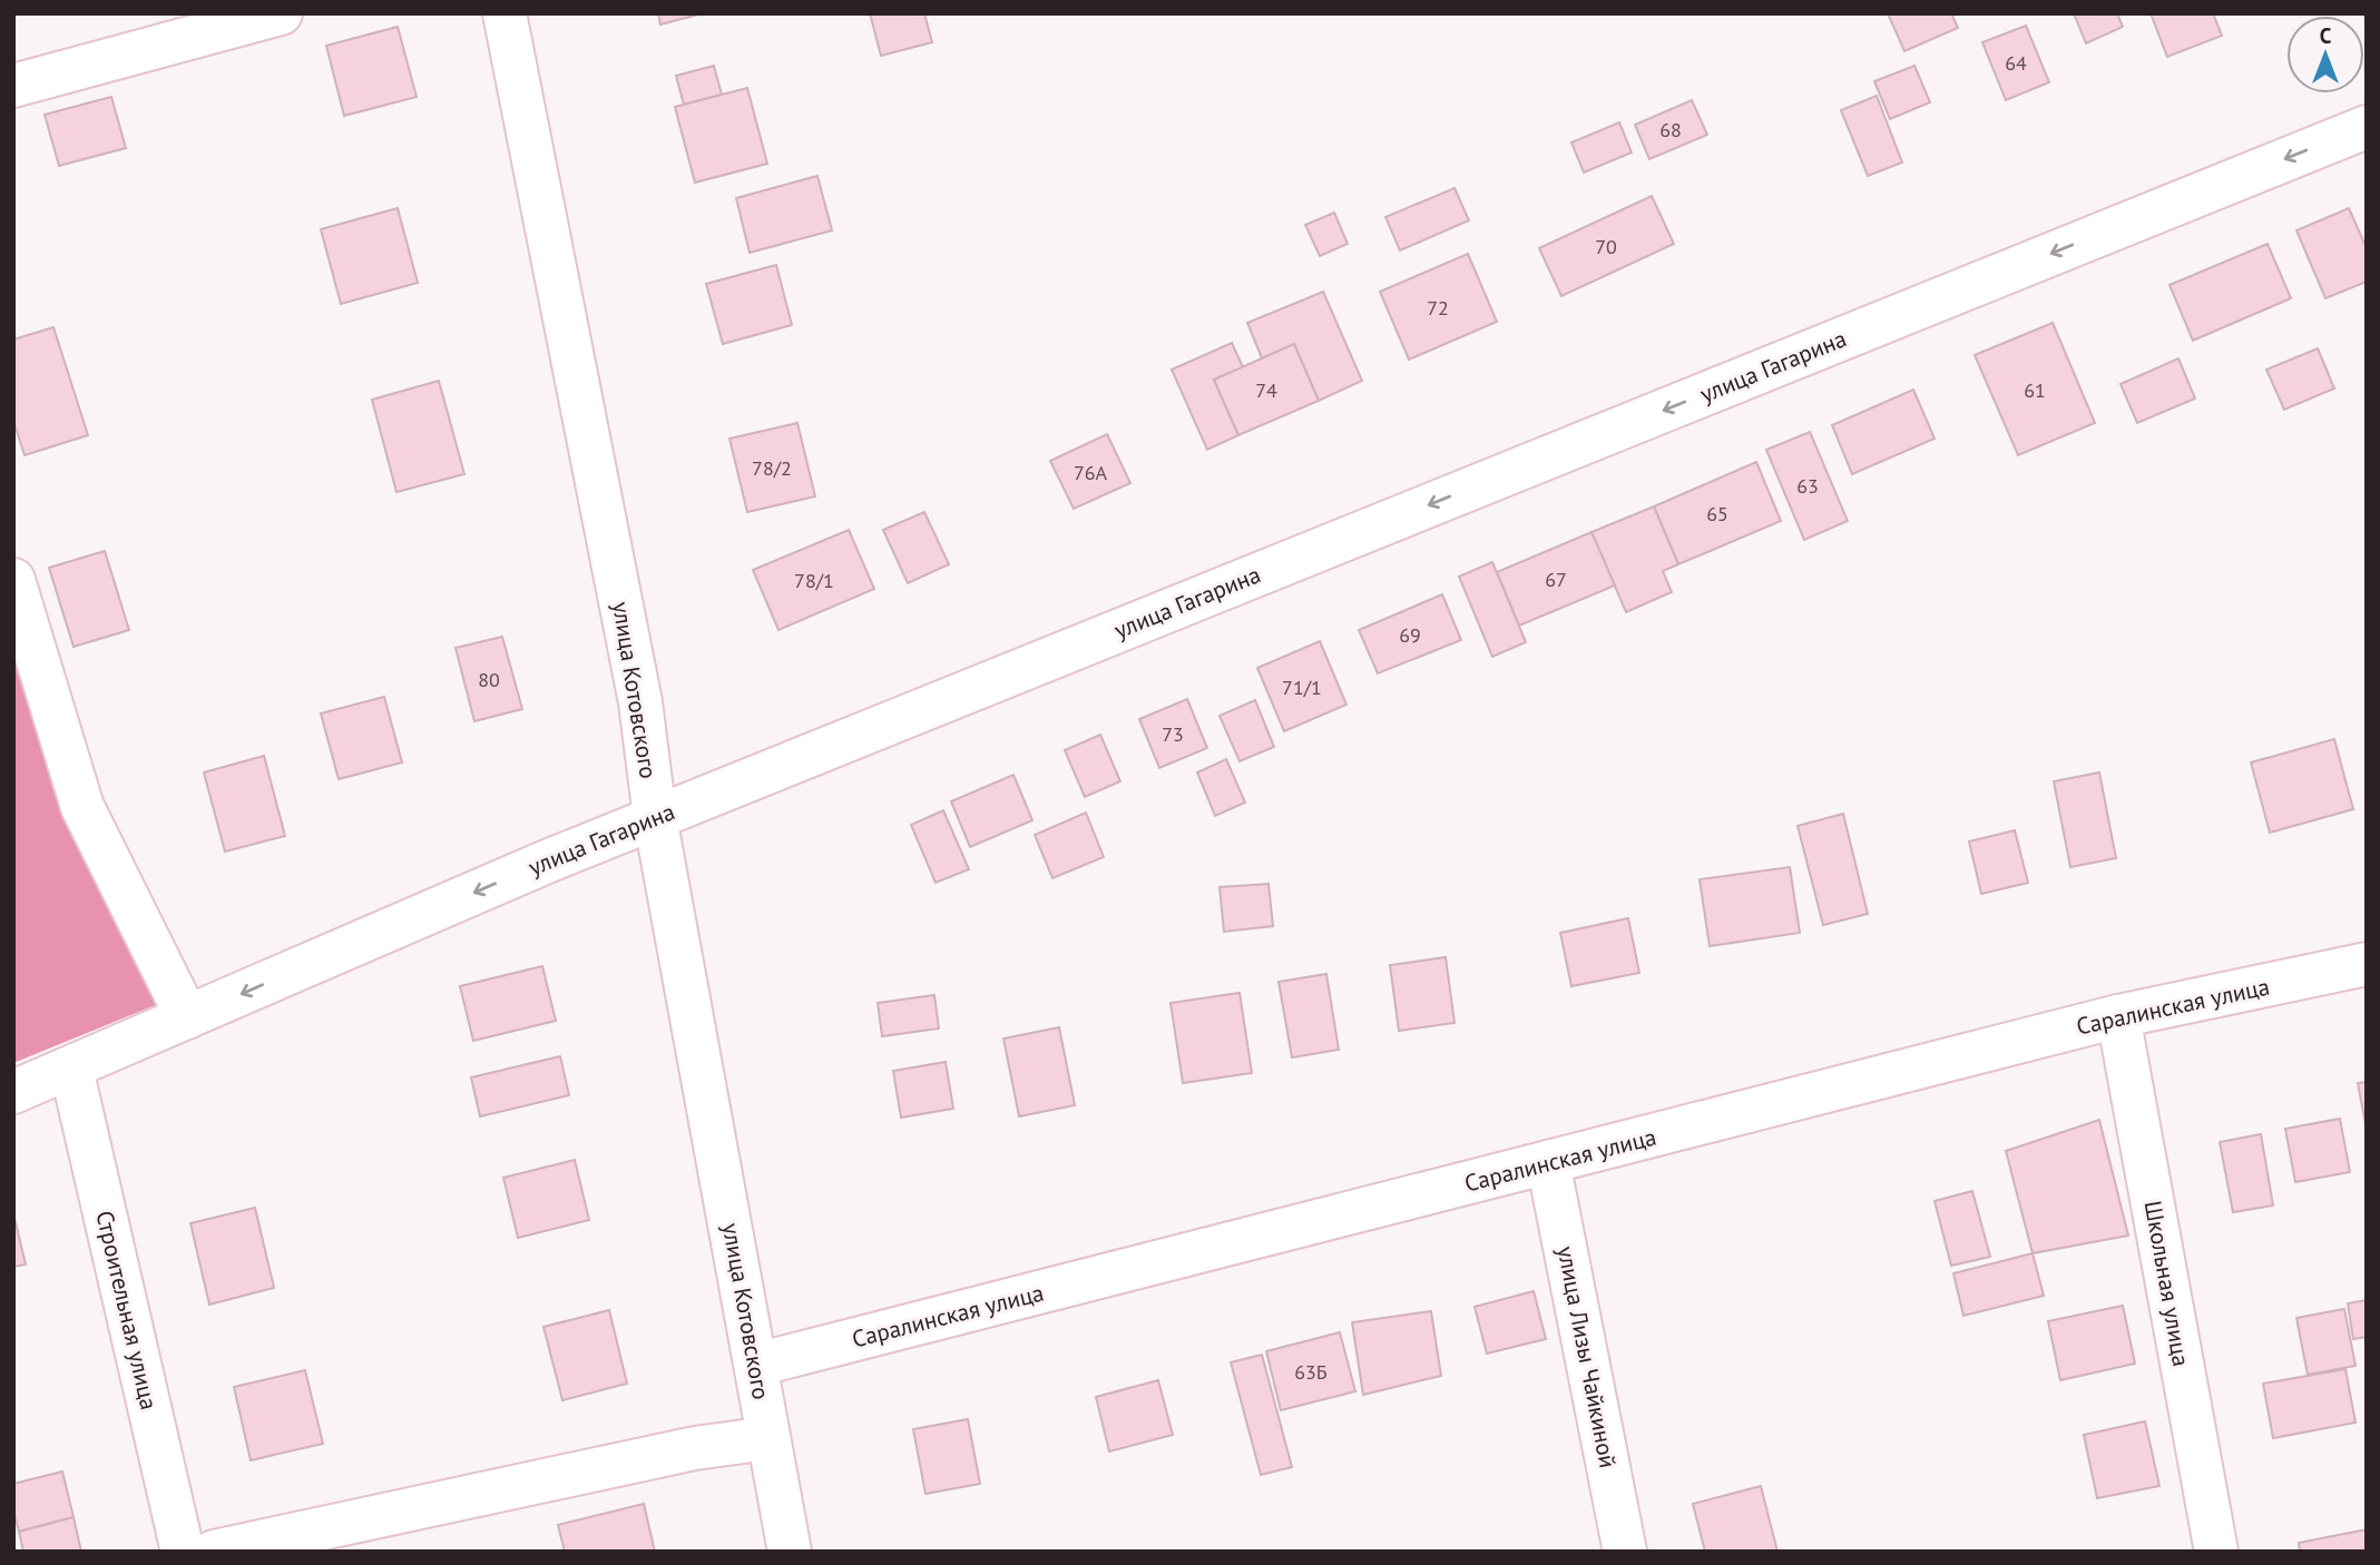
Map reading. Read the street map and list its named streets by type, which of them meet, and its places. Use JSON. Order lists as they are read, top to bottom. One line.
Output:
{"streets":{"street":["улица Гагарина","улица Котовского","Саралинская улица","Школьная улица","Строительная улица","улица Лизы Чайкиной"]},"crossings":[["улица Гагарина","улица Котовского"],["улица Гагарина","Строительная улица"],["улица Котовского","Саралинская улица"],["Саралинская улица","Школьная улица"],["Саралинская улица","улица Лизы Чайкиной"]],"one_way":["улица Гагарина"],"house_numbers":["64","68","70","72","74","61","78/2","76А","63","65","67","78/1","69","80","71/1","73","63Б"],"north":"top"}
